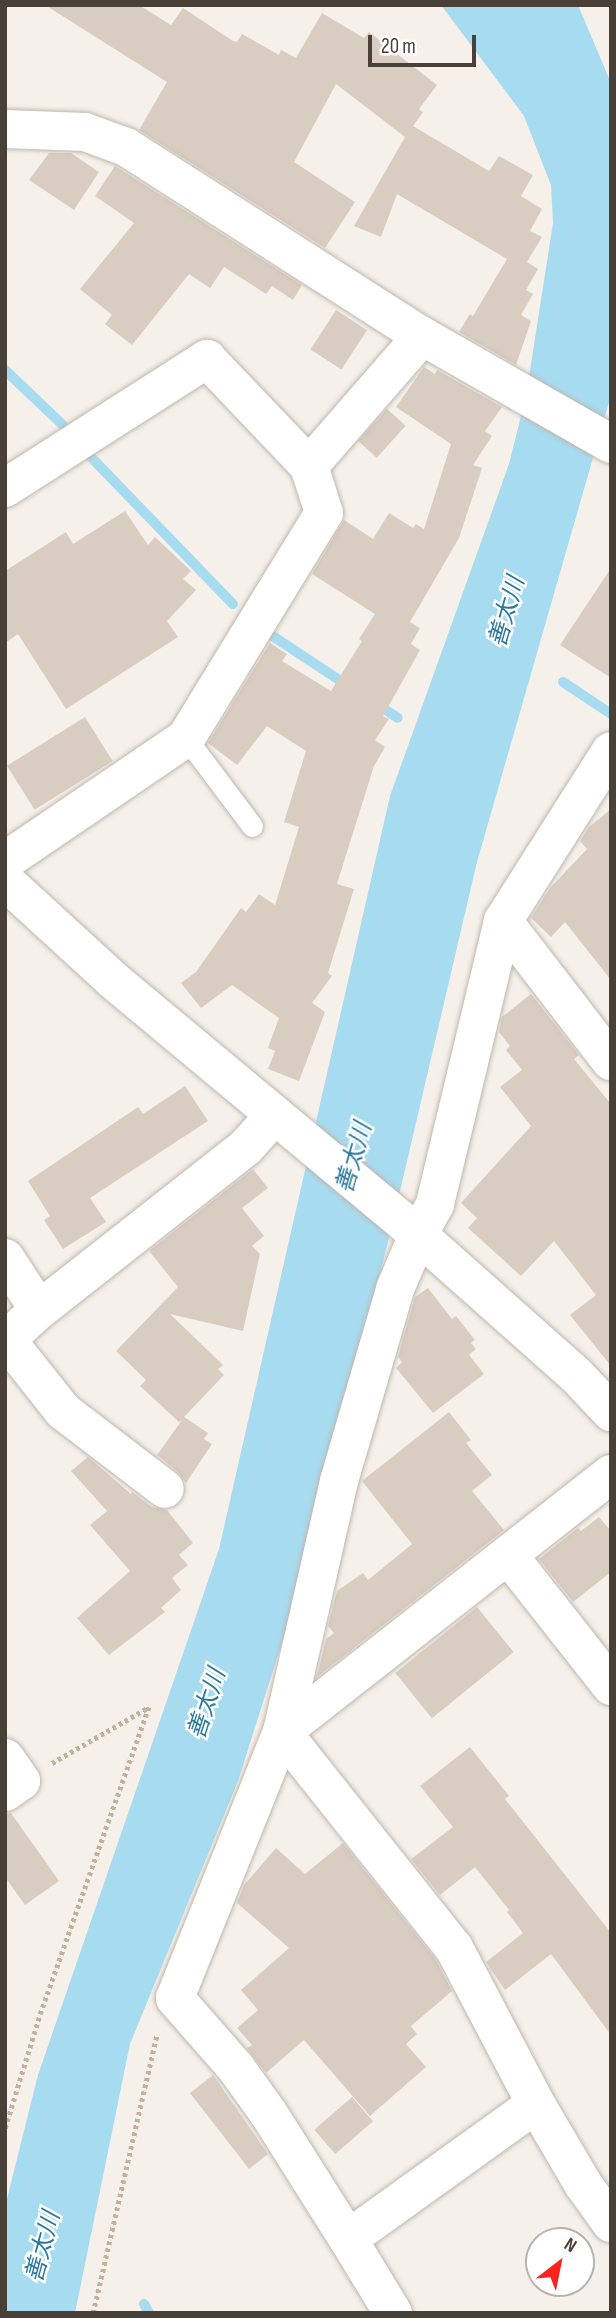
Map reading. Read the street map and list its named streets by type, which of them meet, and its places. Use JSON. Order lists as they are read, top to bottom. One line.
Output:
{"water":["善太川"],"scale_bar":"20 m","north":"top right"}
